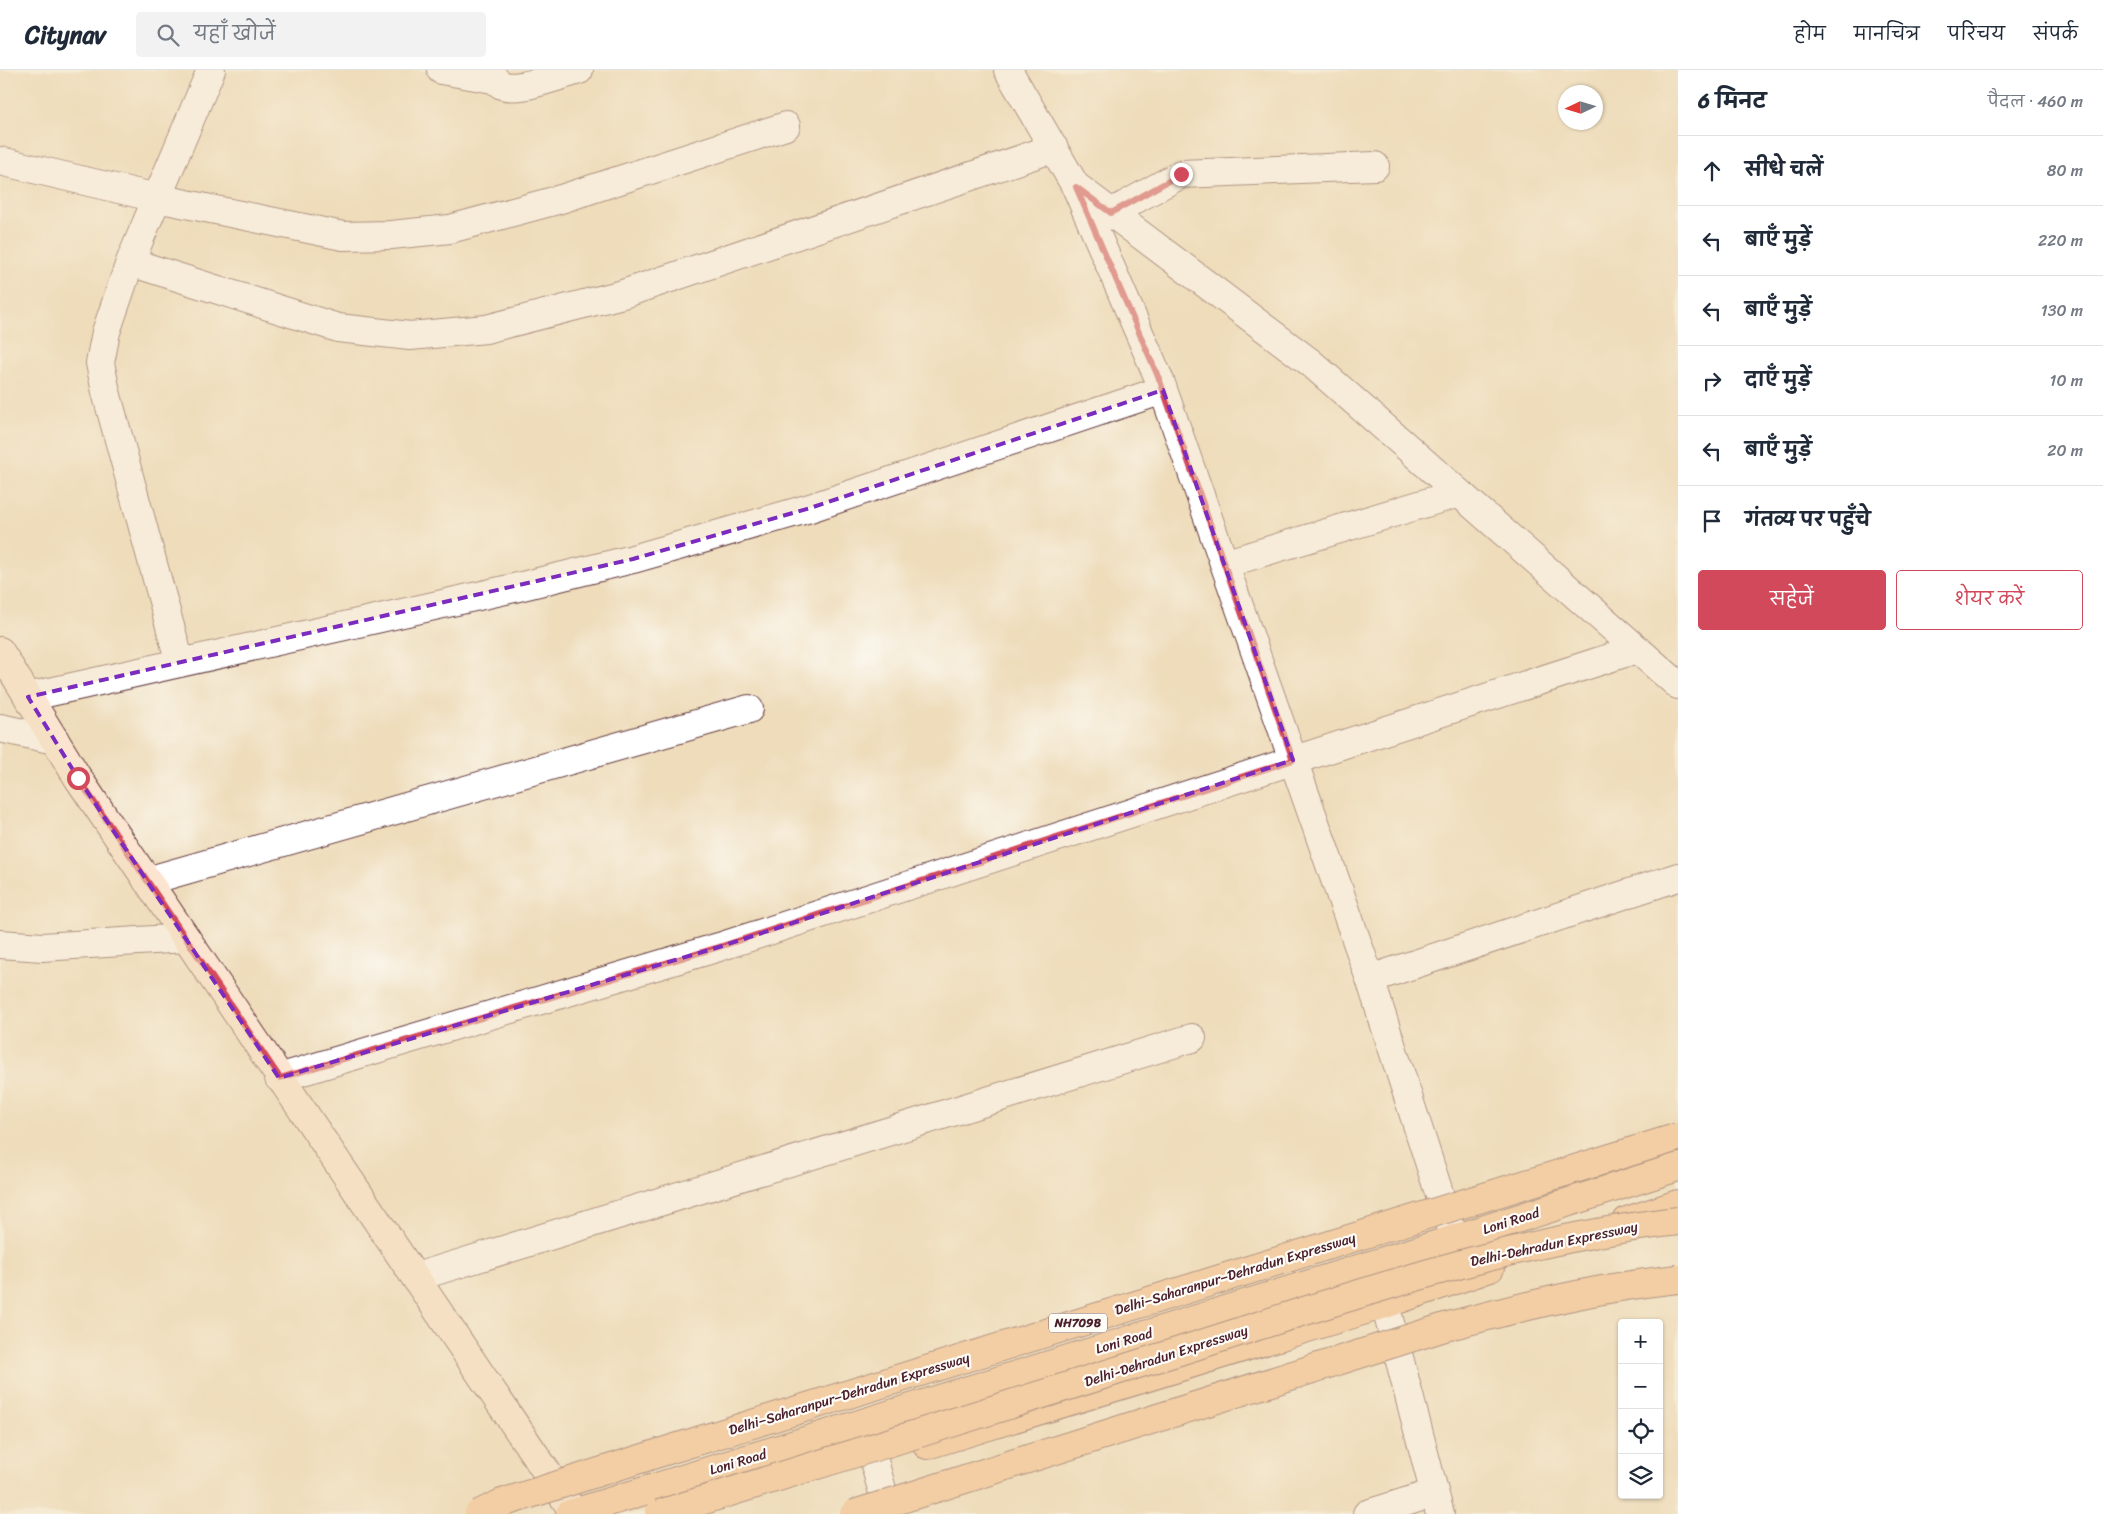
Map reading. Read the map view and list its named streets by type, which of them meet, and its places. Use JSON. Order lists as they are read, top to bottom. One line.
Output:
{"streets":{"highway":["Loni Road","Delhi-Dehradun Expressway","Delhi–Saharanpur–Dehradun Expressway","NH709B"]},"north":"left","page":{"header":"Citynav","search":"यहाँ खोजें","nav":["होम","मानचित्र","परिचय","संपर्क"],"heading":["6 मिनट","पैदल · 460 m"],"list":[["सीधे चलें","80 m"],["बाएँ मुड़ें","220 m"],["बाएँ मुड़ें","130 m"],["दाएँ मुड़ें","10 m"],["बाएँ मुड़ें","20 m"],"गंतव्य पर पहुँचे"],"buttons":["सहेजें","शेयर करें"],"map_buttons":["+","−"]}}
